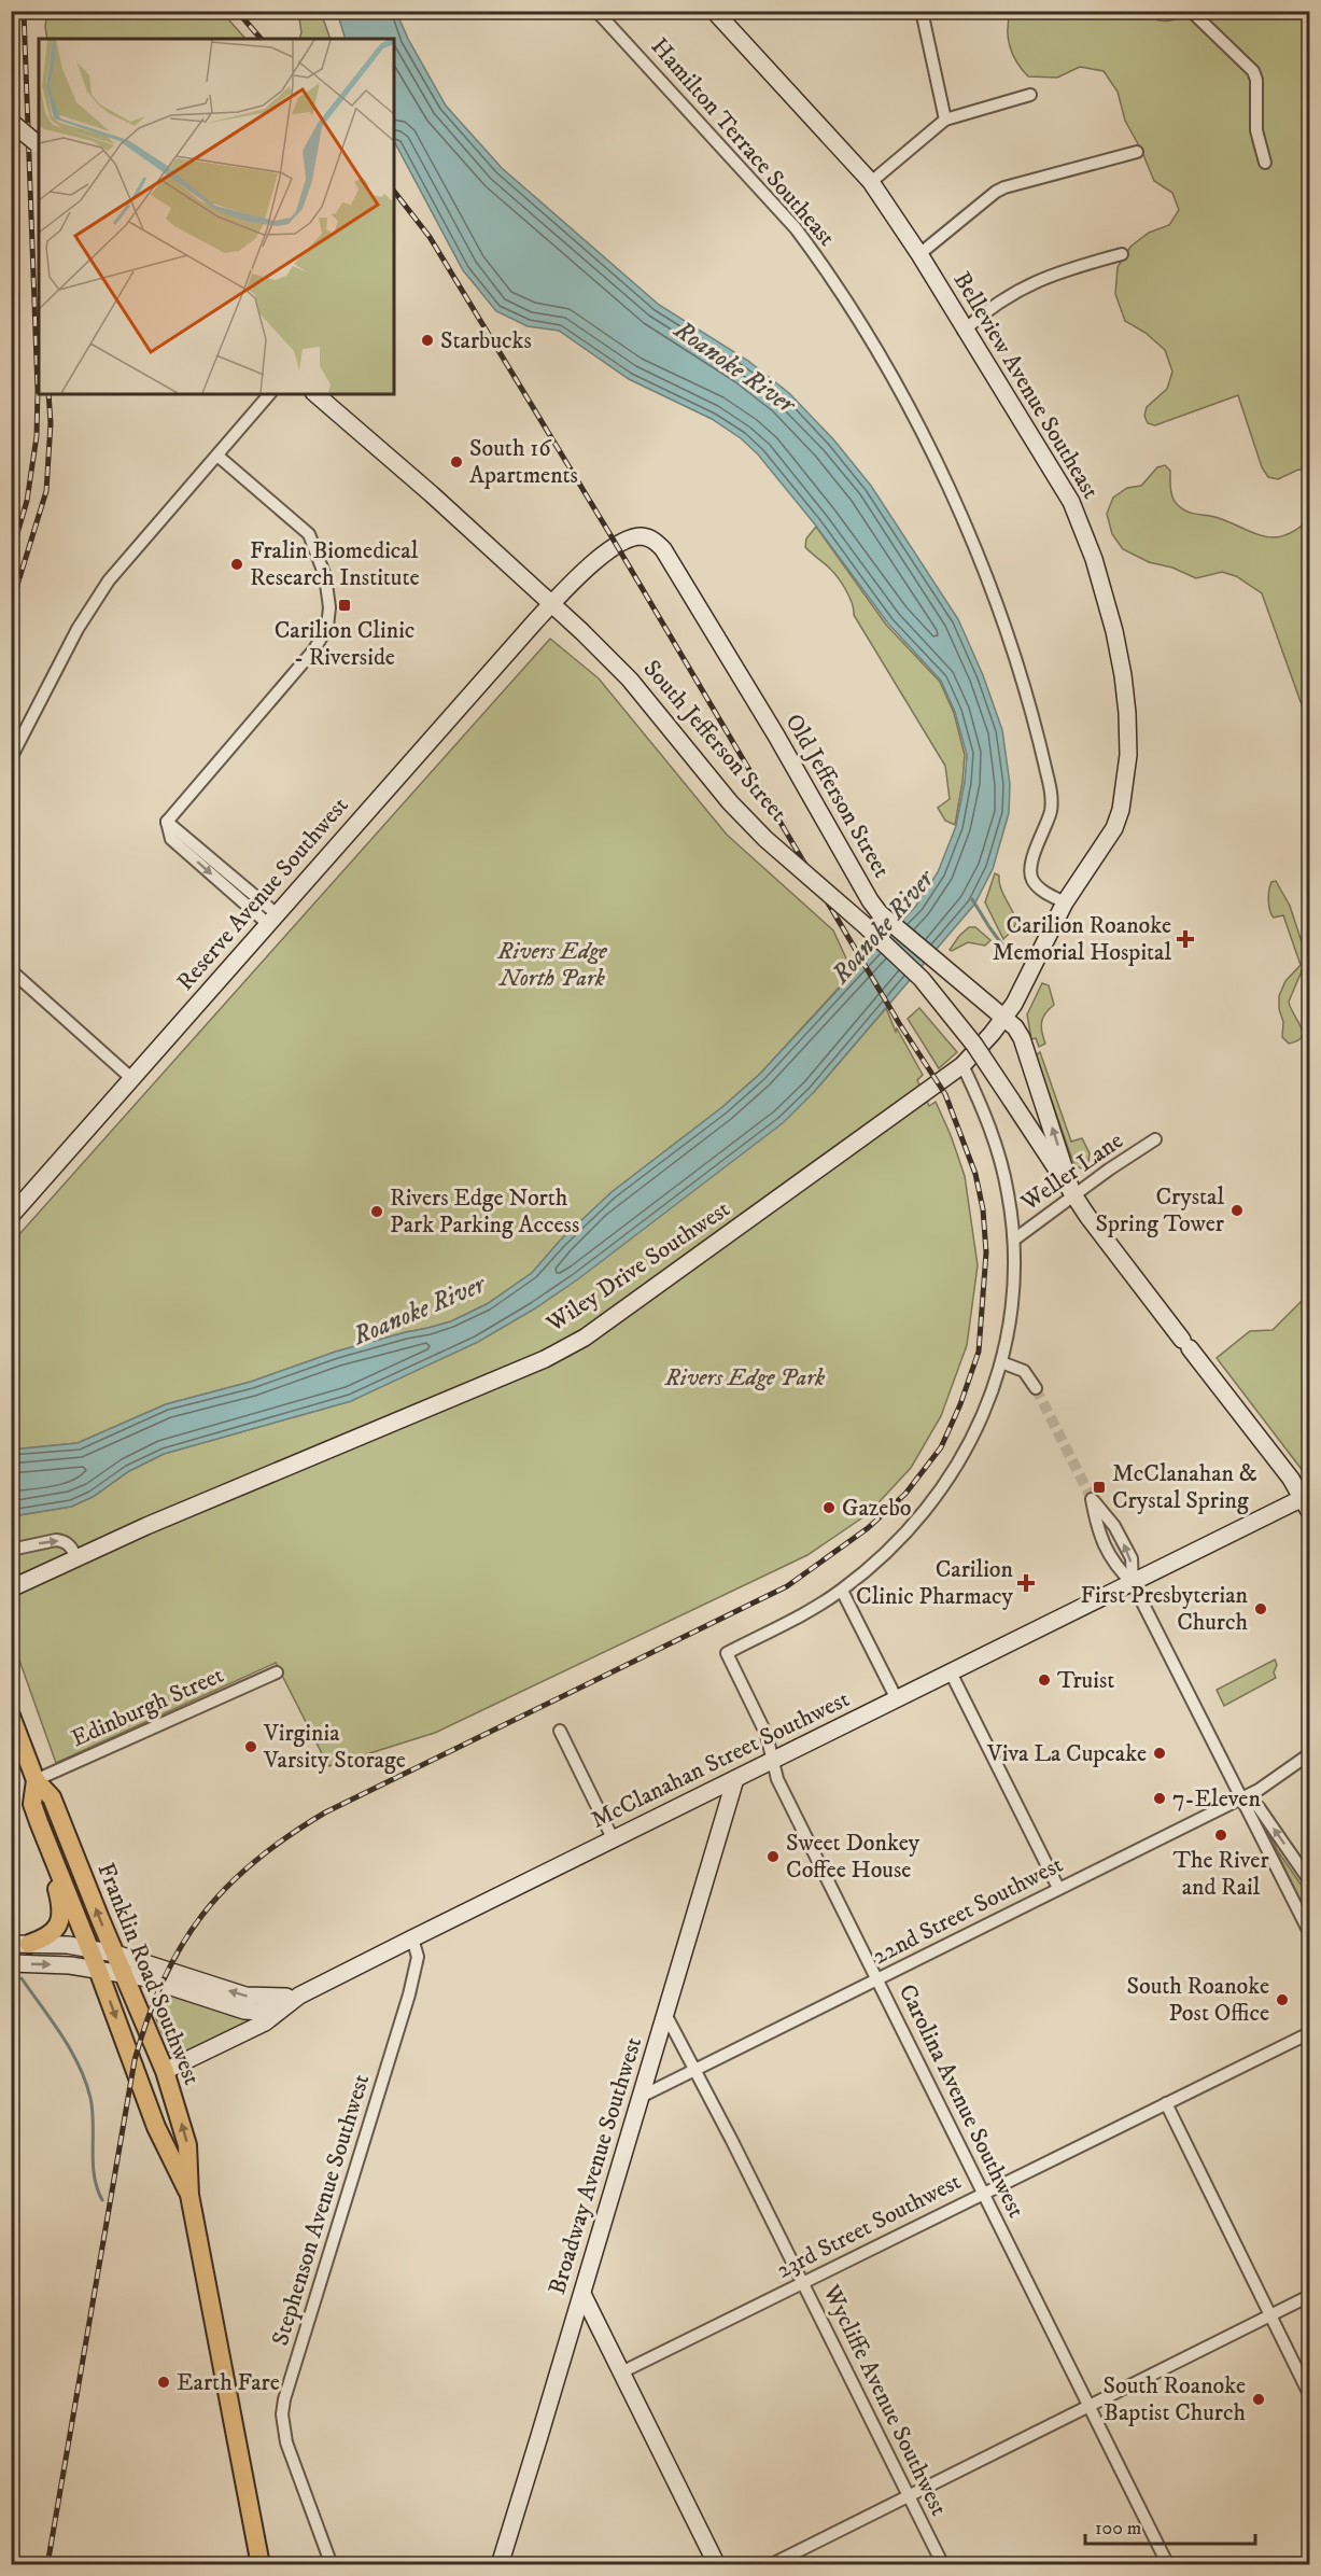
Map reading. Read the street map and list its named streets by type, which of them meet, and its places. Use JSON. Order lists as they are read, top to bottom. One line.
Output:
{"streets":{"main road":["Franklin Road Southwest"],"street":["Hamilton Terrace Southeast","Belleview Avenue Southeast","South Jefferson Street","Old Jefferson Street","Reserve Avenue Southwest","Weller Lane","Wiley Drive Southwest","Edinburgh Street","McClanahan Street Southwest","22nd Street Southwest","Carolina Avenue Southwest","Broadway Avenue Southwest","Stephenson Avenue Southwest","23rd Street Southwest","Wycliffe Avenue Southwest"]},"crossings":[["Hamilton Terrace Southeast","Belleview Avenue Southeast"],["Belleview Avenue Southeast","Old Jefferson Street"],["Belleview Avenue Southeast","Wiley Drive Southwest"],["South Jefferson Street","Old Jefferson Street"],["South Jefferson Street","Reserve Avenue Southwest"],["South Jefferson Street","Weller Lane"],["South Jefferson Street","McClanahan Street Southwest"],["Old Jefferson Street","Reserve Avenue Southwest"],["Old Jefferson Street","Weller Lane"],["Old Jefferson Street","Wiley Drive Southwest"],["Edinburgh Street","Franklin Road Southwest"],["McClanahan Street Southwest","Franklin Road Southwest"],["McClanahan Street Southwest","Carolina Avenue Southwest"],["McClanahan Street Southwest","Broadway Avenue Southwest"],["McClanahan Street Southwest","Stephenson Avenue Southwest"],["22nd Street Southwest","Carolina Avenue Southwest"],["22nd Street Southwest","Broadway Avenue Southwest"],["22nd Street Southwest","Wycliffe Avenue Southwest"],["Carolina Avenue Southwest","23rd Street Southwest"],["Broadway Avenue Southwest","Wycliffe Avenue Southwest"],["23rd Street Southwest","Wycliffe Avenue Southwest"]],"water":["Roanoke River"],"parks":["Rivers Edge North Park","Rivers Edge Park"],"places":{"other":["Starbucks","South 16 Apartments","Fralin Biomedical Research Institute","Crystal Spring Tower","Rivers Edge North Park Parking Access","Gazebo","First Presbyterian Church","Truist","Virginia Varsity Storage","Viva La Cupcake","7-Eleven","The River and Rail","Sweet Donkey Coffee House","South Roanoke Post Office","Earth Fare","South Roanoke Baptist Church"],"transit":["Carilion Clinic - Riverside","McClanahan & Crystal Spring"],"health":["Carilion Roanoke Memorial Hospital","Carilion Clinic Pharmacy"]},"scale_bar":"100 m"}
